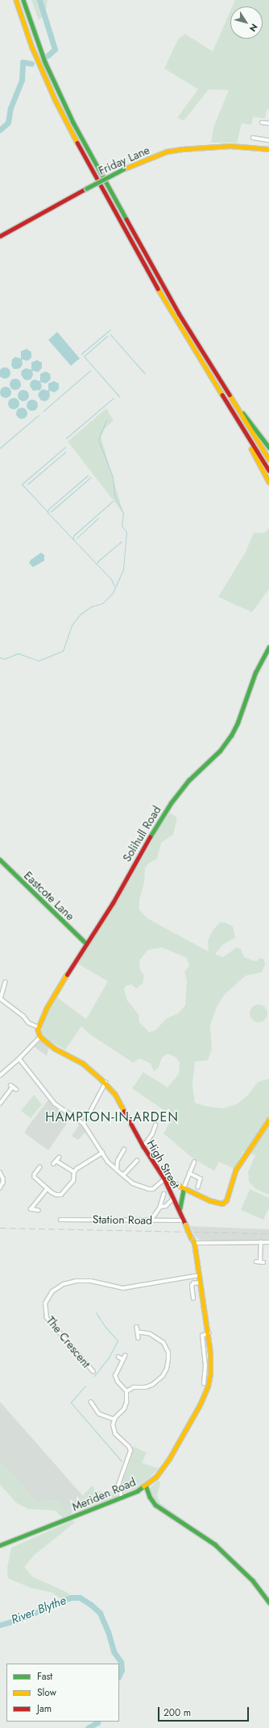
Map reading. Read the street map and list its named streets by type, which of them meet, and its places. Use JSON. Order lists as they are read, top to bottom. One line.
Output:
{"streets":{"main road":["Friday Lane","Solihull Road","Eastcote Lane","High Street","Meriden Road"],"street":["Station Road","The Crescent"]},"crossings":[["Solihull Road","Eastcote Lane"],["High Street","Station Road"],["High Street","Meriden Road"],["The Crescent","Meriden Road"]],"districts":["HAMPTON-IN-ARDEN"],"water":["River Blythe"],"legend":["Fast","Slow","Jam"],"scale_bar":"200 m","north":"bottom right"}
